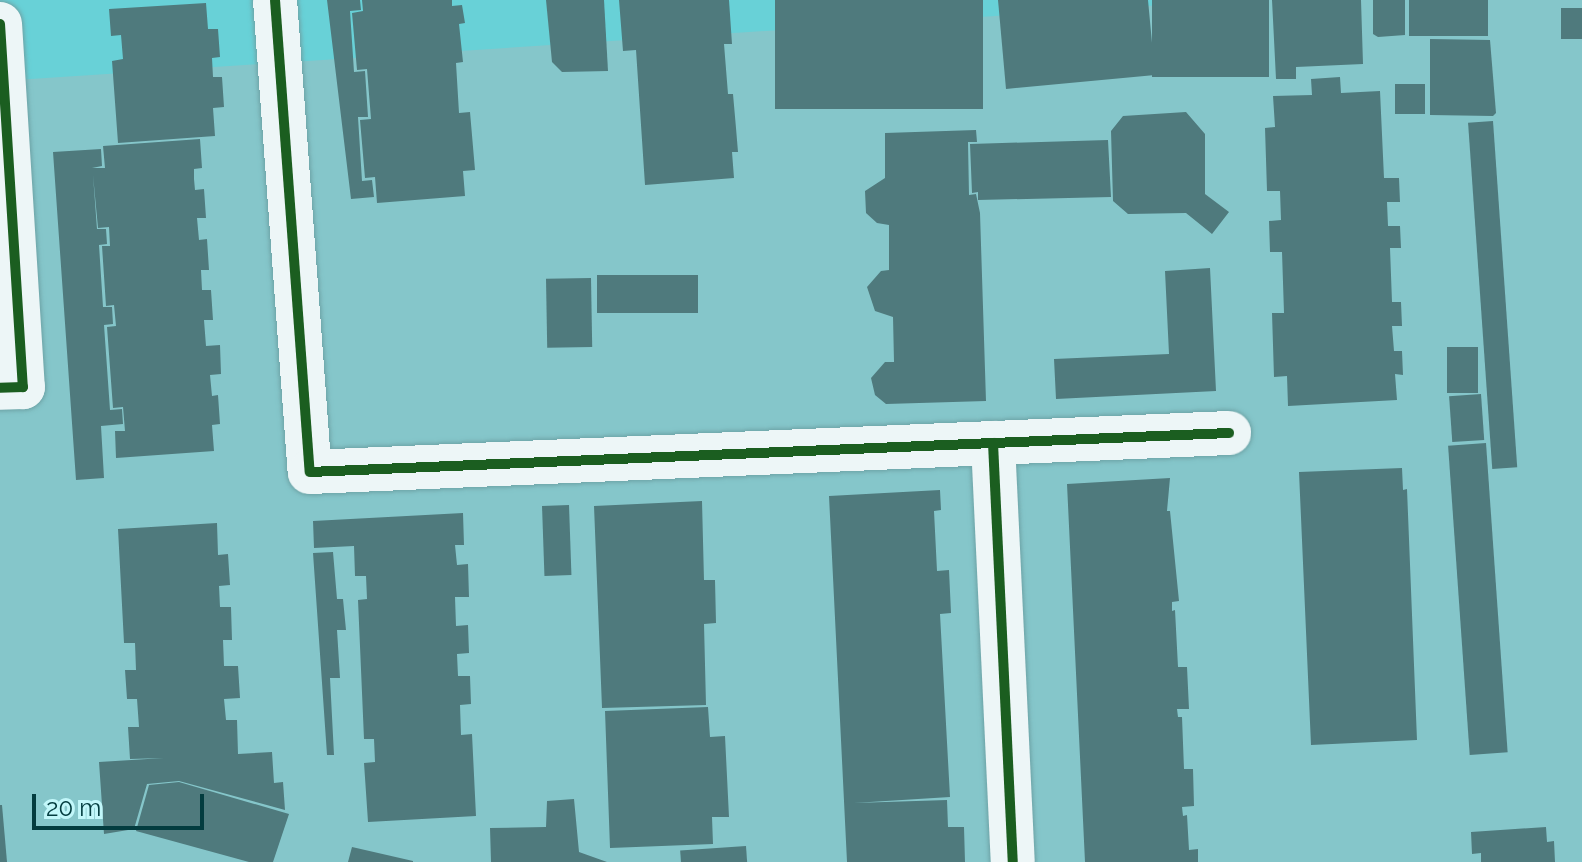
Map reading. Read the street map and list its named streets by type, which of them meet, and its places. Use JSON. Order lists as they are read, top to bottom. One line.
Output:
{"scale_bar":"20 m"}
